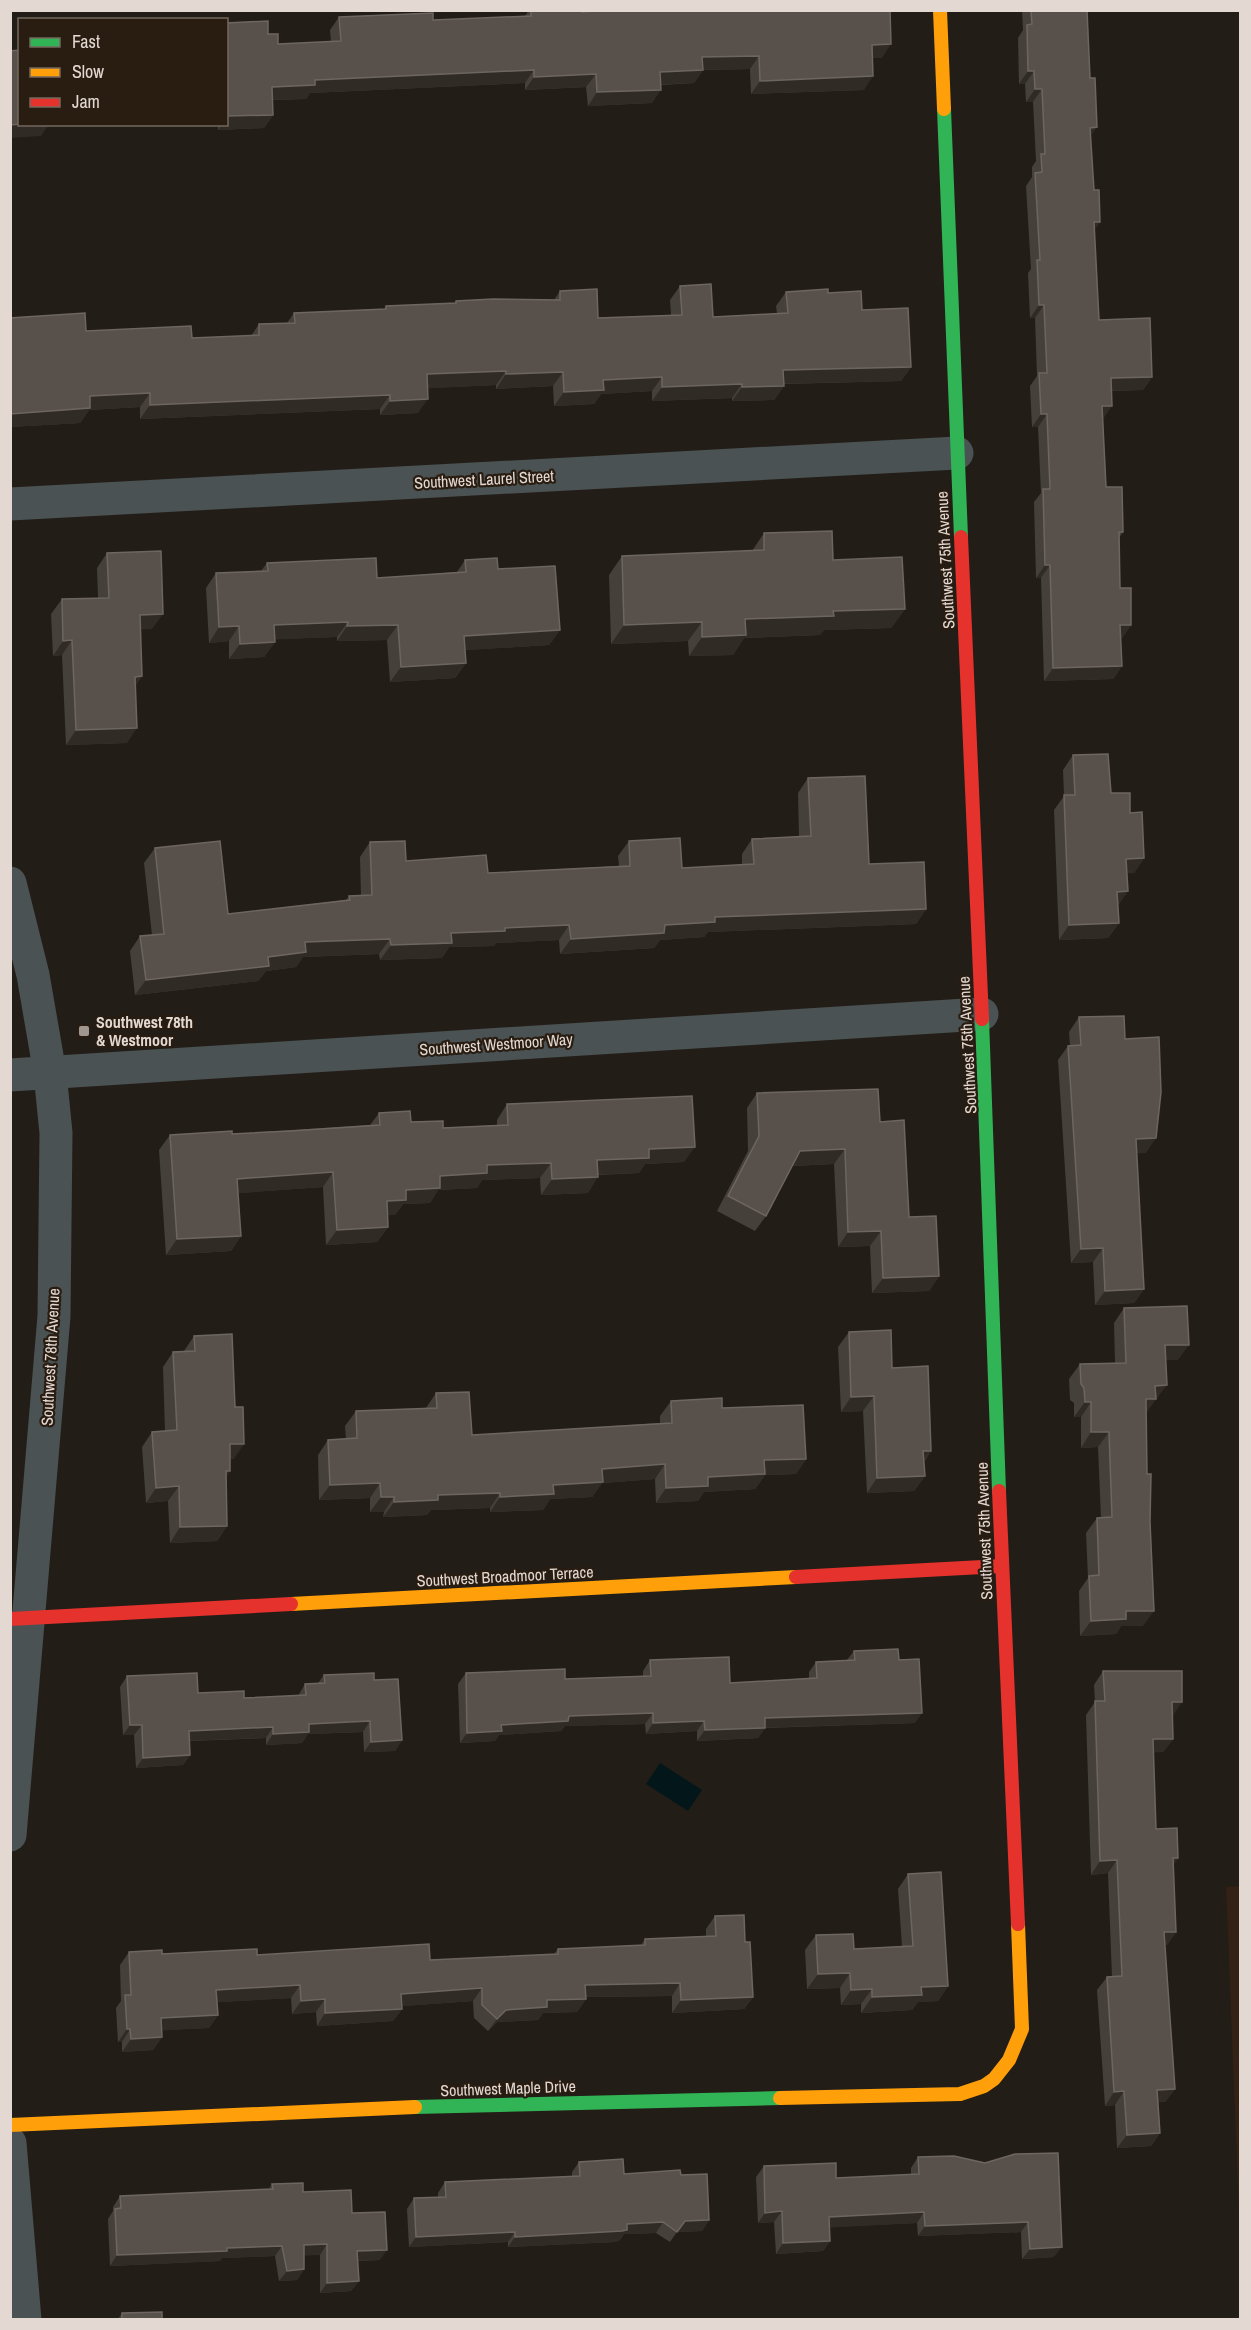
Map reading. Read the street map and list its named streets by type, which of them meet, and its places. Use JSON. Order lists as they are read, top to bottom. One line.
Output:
{"streets":{"street":["Southwest Laurel Street","Southwest 75th Avenue","Southwest Westmoor Way","Southwest 78th Avenue","Southwest Broadmoor Terrace","Southwest Maple Drive"]},"crossings":[["Southwest Laurel Street","Southwest 75th Avenue"],["Southwest 75th Avenue","Southwest Westmoor Way"],["Southwest 75th Avenue","Southwest Broadmoor Terrace"],["Southwest 75th Avenue","Southwest Maple Drive"],["Southwest Westmoor Way","Southwest 78th Avenue"],["Southwest 78th Avenue","Southwest Broadmoor Terrace"]],"places":{"transit":["Southwest 78th & Westmoor"]},"legend":["Fast","Slow","Jam"]}
